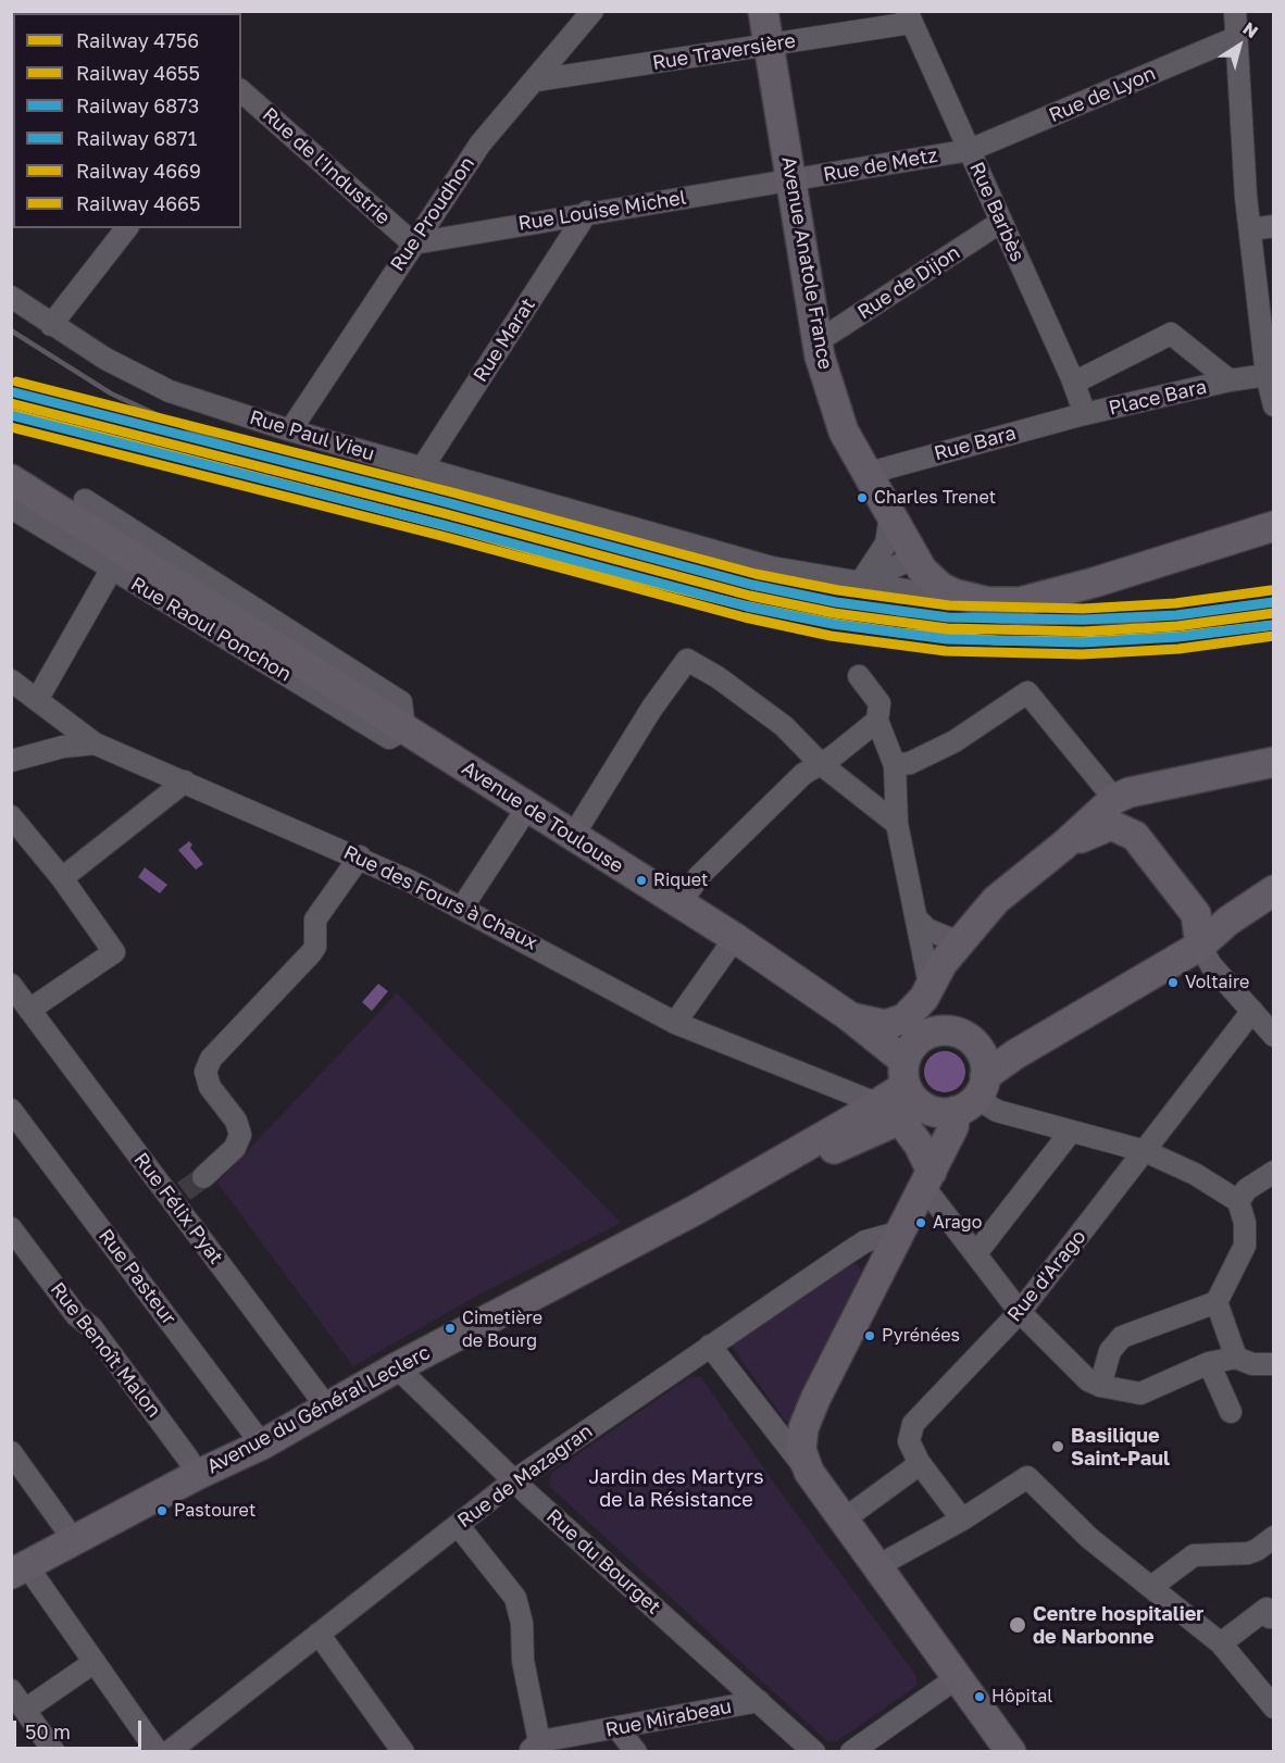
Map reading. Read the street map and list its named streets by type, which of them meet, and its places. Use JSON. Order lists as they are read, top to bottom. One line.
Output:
{"streets":{"main road":["Avenue Anatole France","Avenue de Toulouse","Avenue du Général Leclerc"],"street":["Rue Traversière","Rue de Lyon","Rue de Metz","Rue de l'Industrie","Rue Louise Michel","Rue Barbès","Rue Proudhon","Rue de Dijon","Rue Marat","Place Bara","Rue Paul Vieu","Rue Bara","Rue Raoul Ponchon","Rue des Fours à Chaux","Rue Félix Pyat","Rue d'Arago","Rue Pasteur","Rue Benoît Malon","Rue de Mazagran","Rue du Bourget","Rue Mirabeau"]},"crossings":[["Rue Traversière","Rue Barbès"],["Rue Traversière","Rue Proudhon"],["Rue Traversière","Avenue Anatole France"],["Rue de Lyon","Rue de Metz"],["Rue de Lyon","Rue Barbès"],["Rue de Metz","Rue Louise Michel"],["Rue de Metz","Rue Barbès"],["Rue de Metz","Avenue Anatole France"],["Rue de l'Industrie","Rue Louise Michel"],["Rue de l'Industrie","Rue Proudhon"],["Rue Louise Michel","Rue Proudhon"],["Rue Louise Michel","Avenue Anatole France"],["Rue Louise Michel","Rue Marat"],["Rue Barbès","Rue de Dijon"],["Rue Barbès","Place Bara"],["Rue Barbès","Rue Bara"],["Rue Proudhon","Rue Paul Vieu"],["Avenue Anatole France","Rue de Dijon"],["Avenue Anatole France","Rue Paul Vieu"],["Avenue Anatole France","Rue Bara"],["Rue Marat","Rue Paul Vieu"],["Place Bara","Rue Bara"],["Rue Raoul Ponchon","Avenue de Toulouse"],["Rue Raoul Ponchon","Rue des Fours à Chaux"],["Avenue de Toulouse","Rue des Fours à Chaux"],["Avenue de Toulouse","Avenue du Général Leclerc"],["Rue des Fours à Chaux","Avenue du Général Leclerc"],["Rue Félix Pyat","Avenue du Général Leclerc"],["Rue Pasteur","Avenue du Général Leclerc"],["Rue Benoît Malon","Avenue du Général Leclerc"],["Avenue du Général Leclerc","Rue du Bourget"],["Rue de Mazagran","Rue du Bourget"],["Rue du Bourget","Rue Mirabeau"]],"parks":["Jardin des Martyrs de la Résistance"],"places":["Charles Trenet","Riquet","Voltaire","Arago","Cimetière de Bourg","Pyrénées","Basilique Saint-Paul","Pastouret","Centre hospitalier de Narbonne","Hôpital"],"lines":["rail line 4665","rail line 6871","rail line 4655","rail line 4756","rail line 6873","rail line 4669"],"legend":["Railway 4756","Railway 4655","Railway 6873","Railway 6871","Railway 4669","Railway 4665"],"scale_bar":"50 m","north":"top right"}
